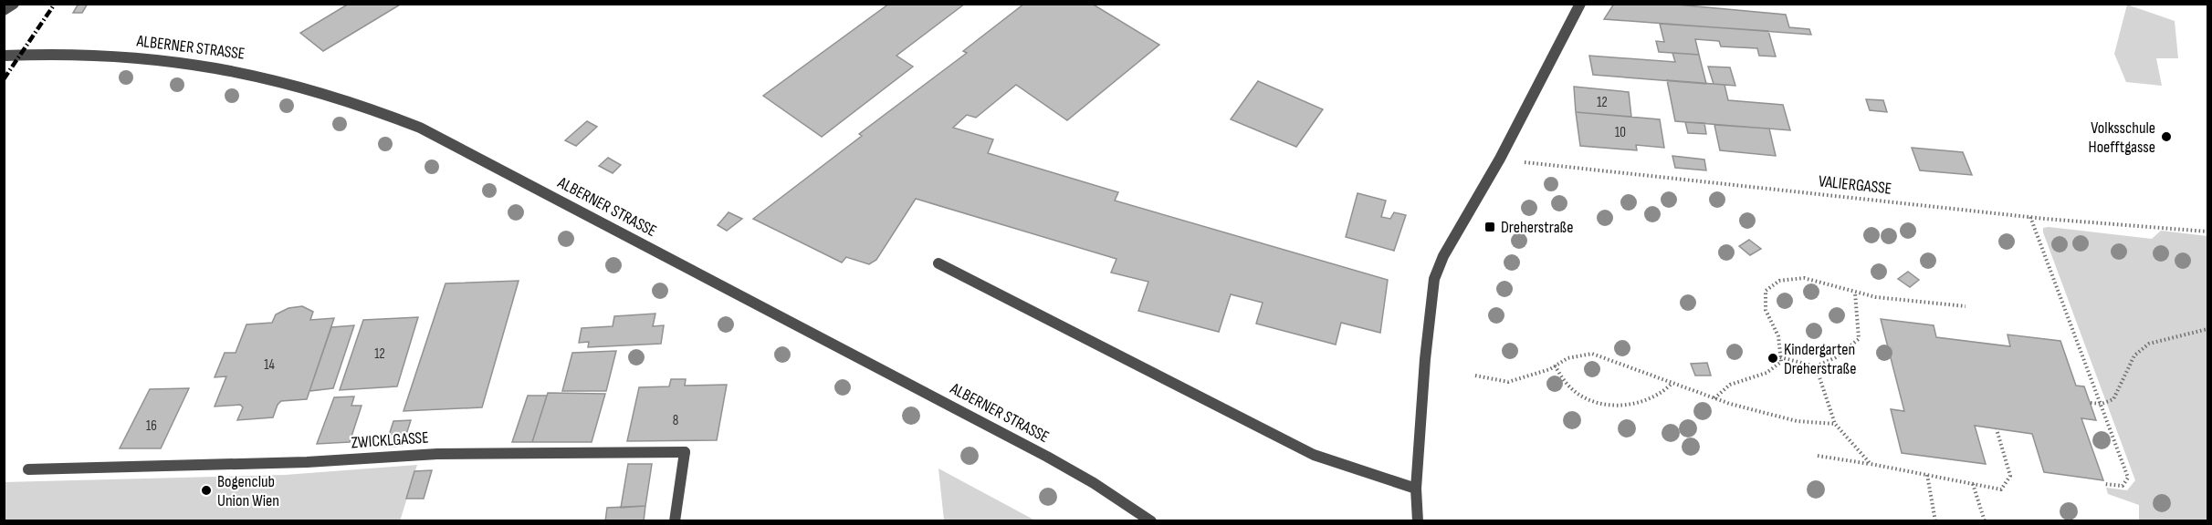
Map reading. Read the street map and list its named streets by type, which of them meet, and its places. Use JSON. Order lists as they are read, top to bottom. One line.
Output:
{"streets":{"street":["ALBERNER STRASSE","ZWICKLGASSE"],"path":["VALIERGASSE"]},"places":{"other":["Volksschule Hoefftgasse","Kindergarten Dreherstraße","Bogenclub Union Wien"],"transit":["Dreherstraße"]},"house_numbers":["12","10","12","14","8","16"]}
